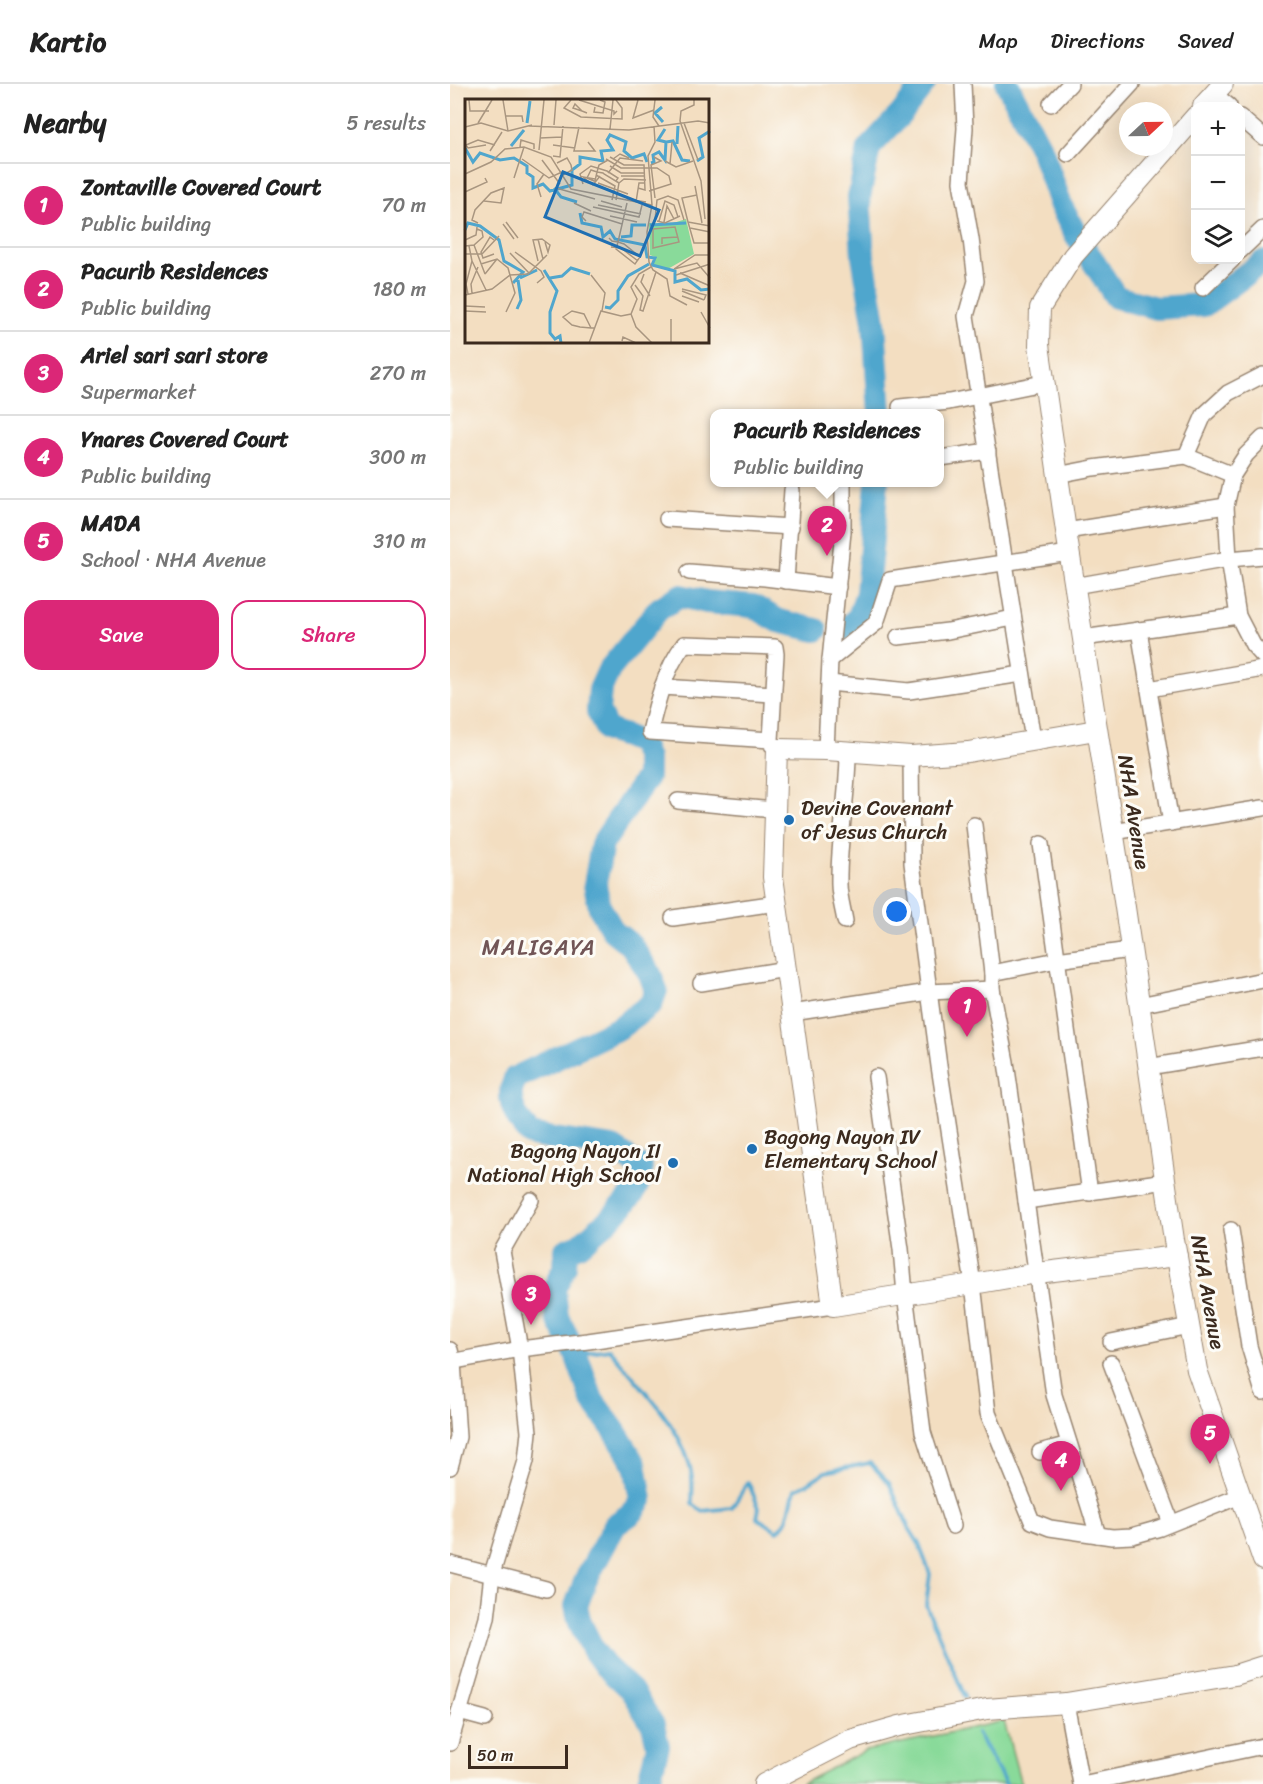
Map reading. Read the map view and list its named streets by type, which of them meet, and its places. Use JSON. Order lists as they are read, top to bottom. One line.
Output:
{"streets":{"street":["NHA Avenue"]},"districts":["MALIGAYA"],"places":["Devine Covenant of Jesus Church","Bagong Nayon IV Elementary School","Bagong Nayon II National High School"],"scale_bar":"50 m","north":"right","page":{"header":"Kartio","nav":["Map","Directions","Saved"],"heading":["Nearby","5 results"],"map_buttons":["+","−"],"list":[{"mark":"1","name":"Zontaville Covered Court","note":"Public building","value":"70 m"},{"mark":"2","name":"Pacurib Residences","note":"Public building","value":"180 m"},{"mark":"3","name":"Ariel sari sari store","note":"Supermarket","value":"270 m"},{"mark":"4","name":"Ynares Covered Court","note":"Public building","value":"300 m"},{"mark":"5","name":"MADA","note":"School · NHA Avenue","value":"310 m"}],"popup":["Pacurib Residences","Public building"],"pins":["2","1","3","5","4"],"buttons":["Save","Share"],"scale":"50 m"}}
